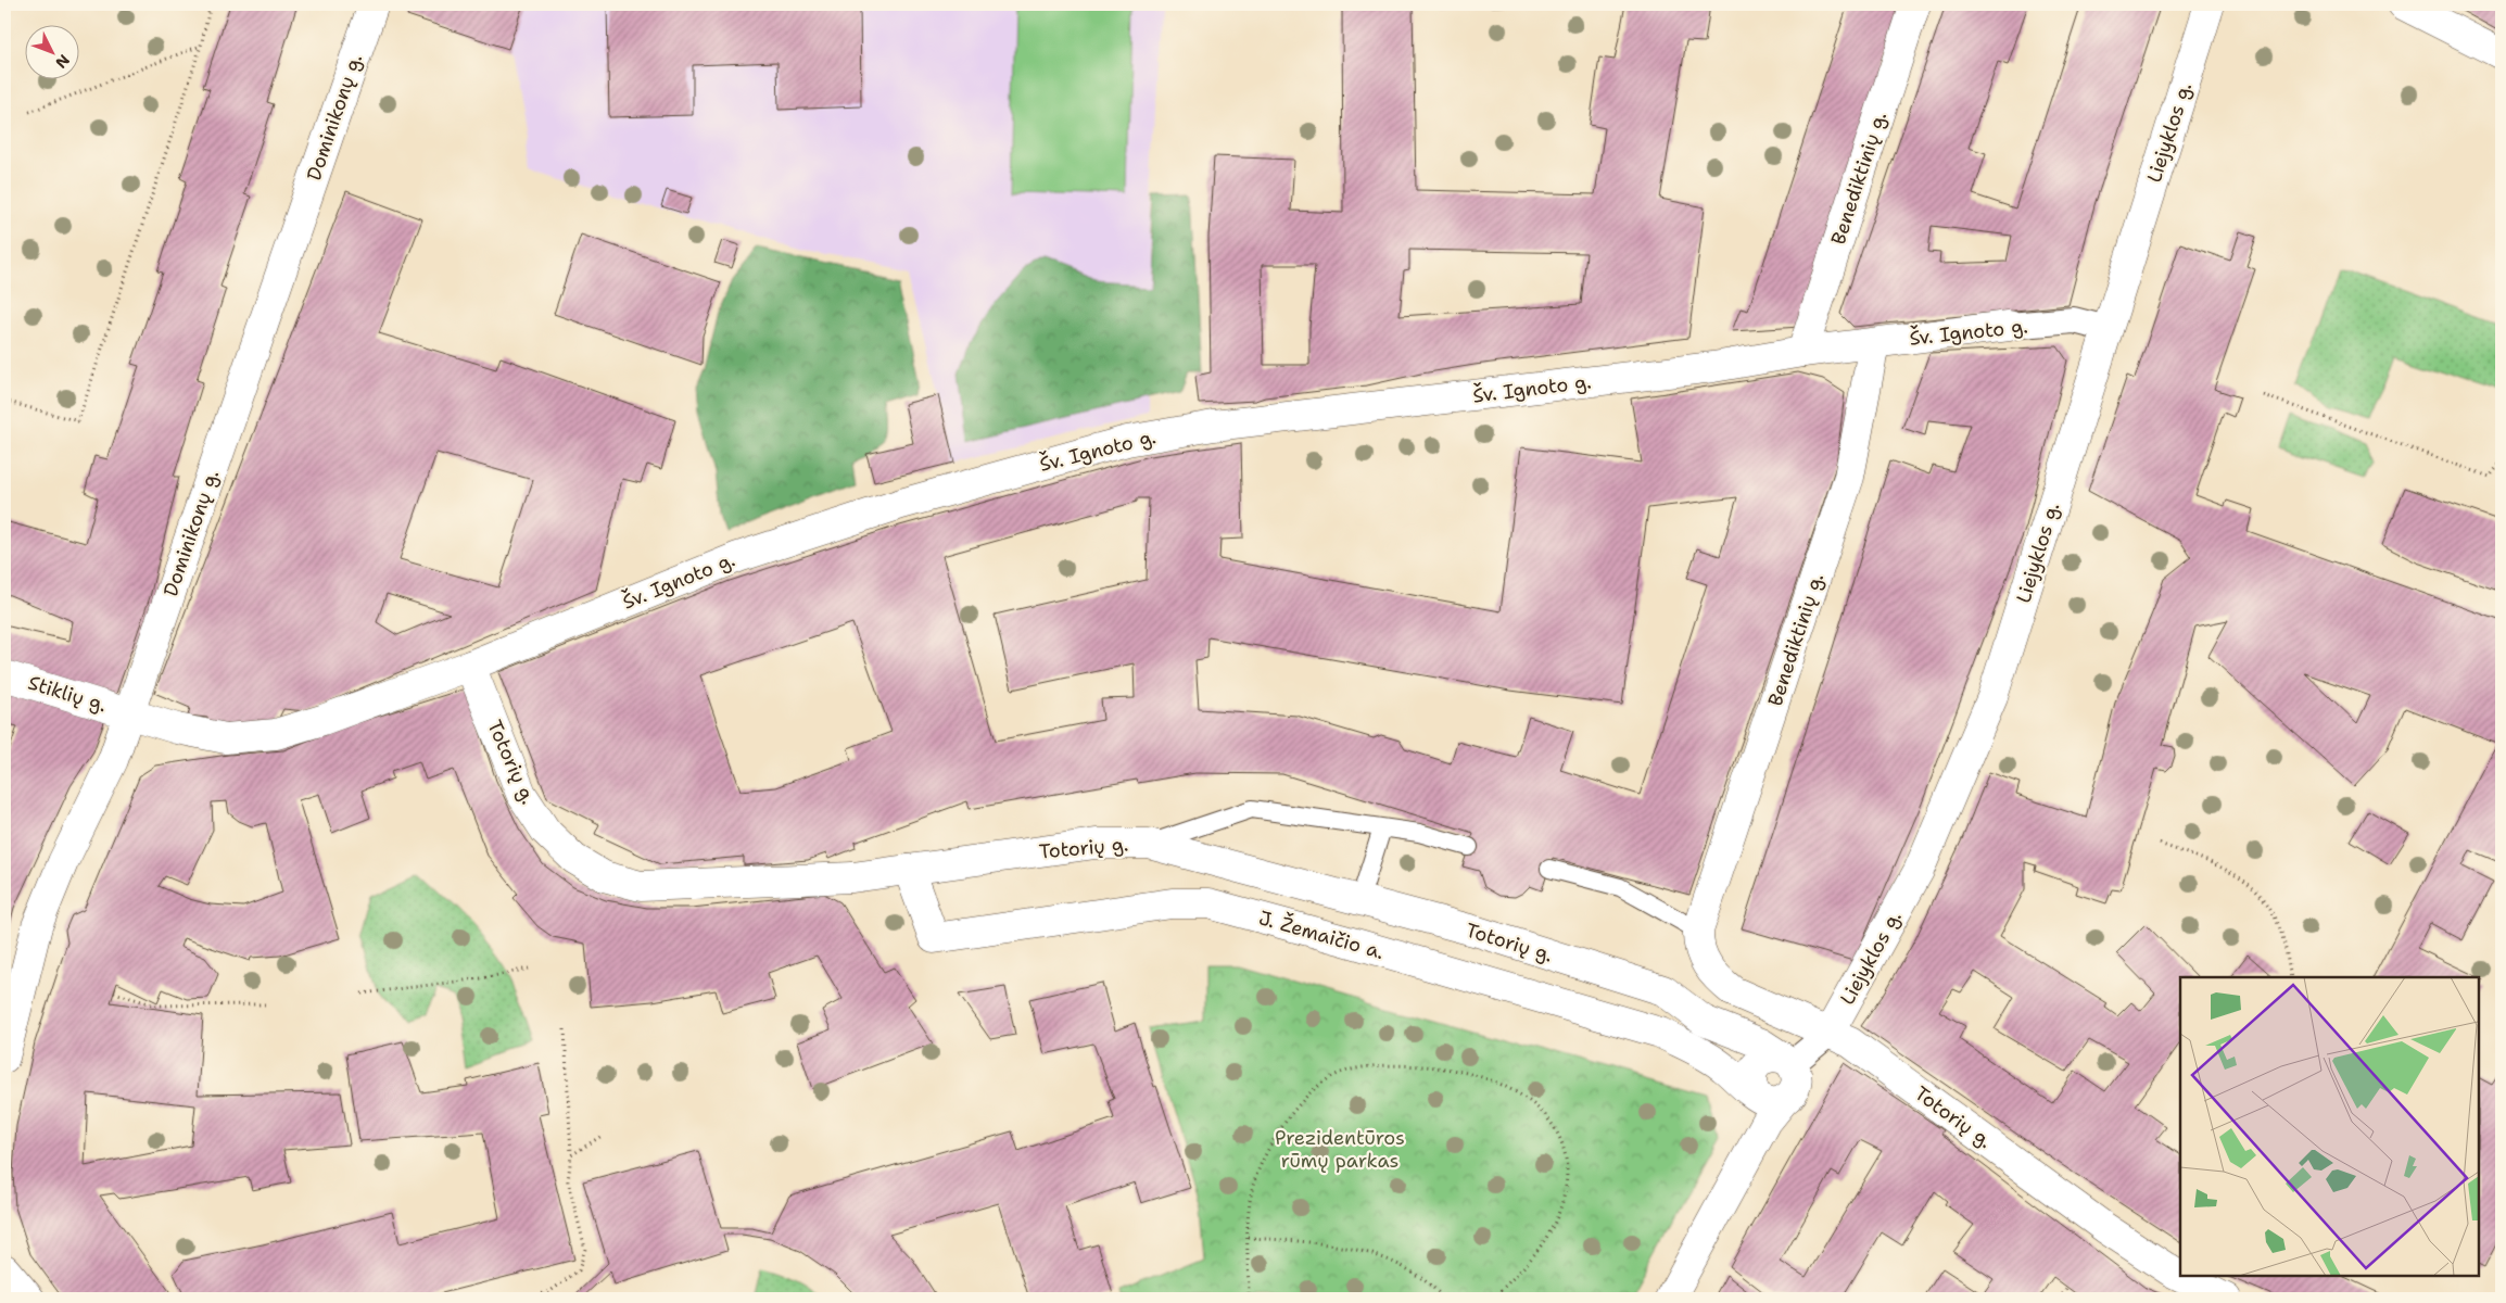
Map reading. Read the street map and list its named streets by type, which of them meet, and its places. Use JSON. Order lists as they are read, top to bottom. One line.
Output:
{"streets":{"street":["Dominikonų g.","Liejyklos g.","Benediktinių g.","Šv. Ignoto g.","Stiklių g.","Totorių g.","J. Žemaičio a."]},"crossings":[["Dominikonų g.","Šv. Ignoto g."],["Dominikonų g.","Stiklių g."],["Liejyklos g.","Šv. Ignoto g."],["Liejyklos g.","Totorių g."],["Liejyklos g.","J. Žemaičio a."],["Benediktinių g.","Šv. Ignoto g."],["Benediktinių g.","Totorių g."],["Šv. Ignoto g.","Stiklių g."],["Šv. Ignoto g.","Totorių g."],["Totorių g.","J. Žemaičio a."]],"parks":["Prezidentūros rūmų parkas"],"north":"bottom right"}
